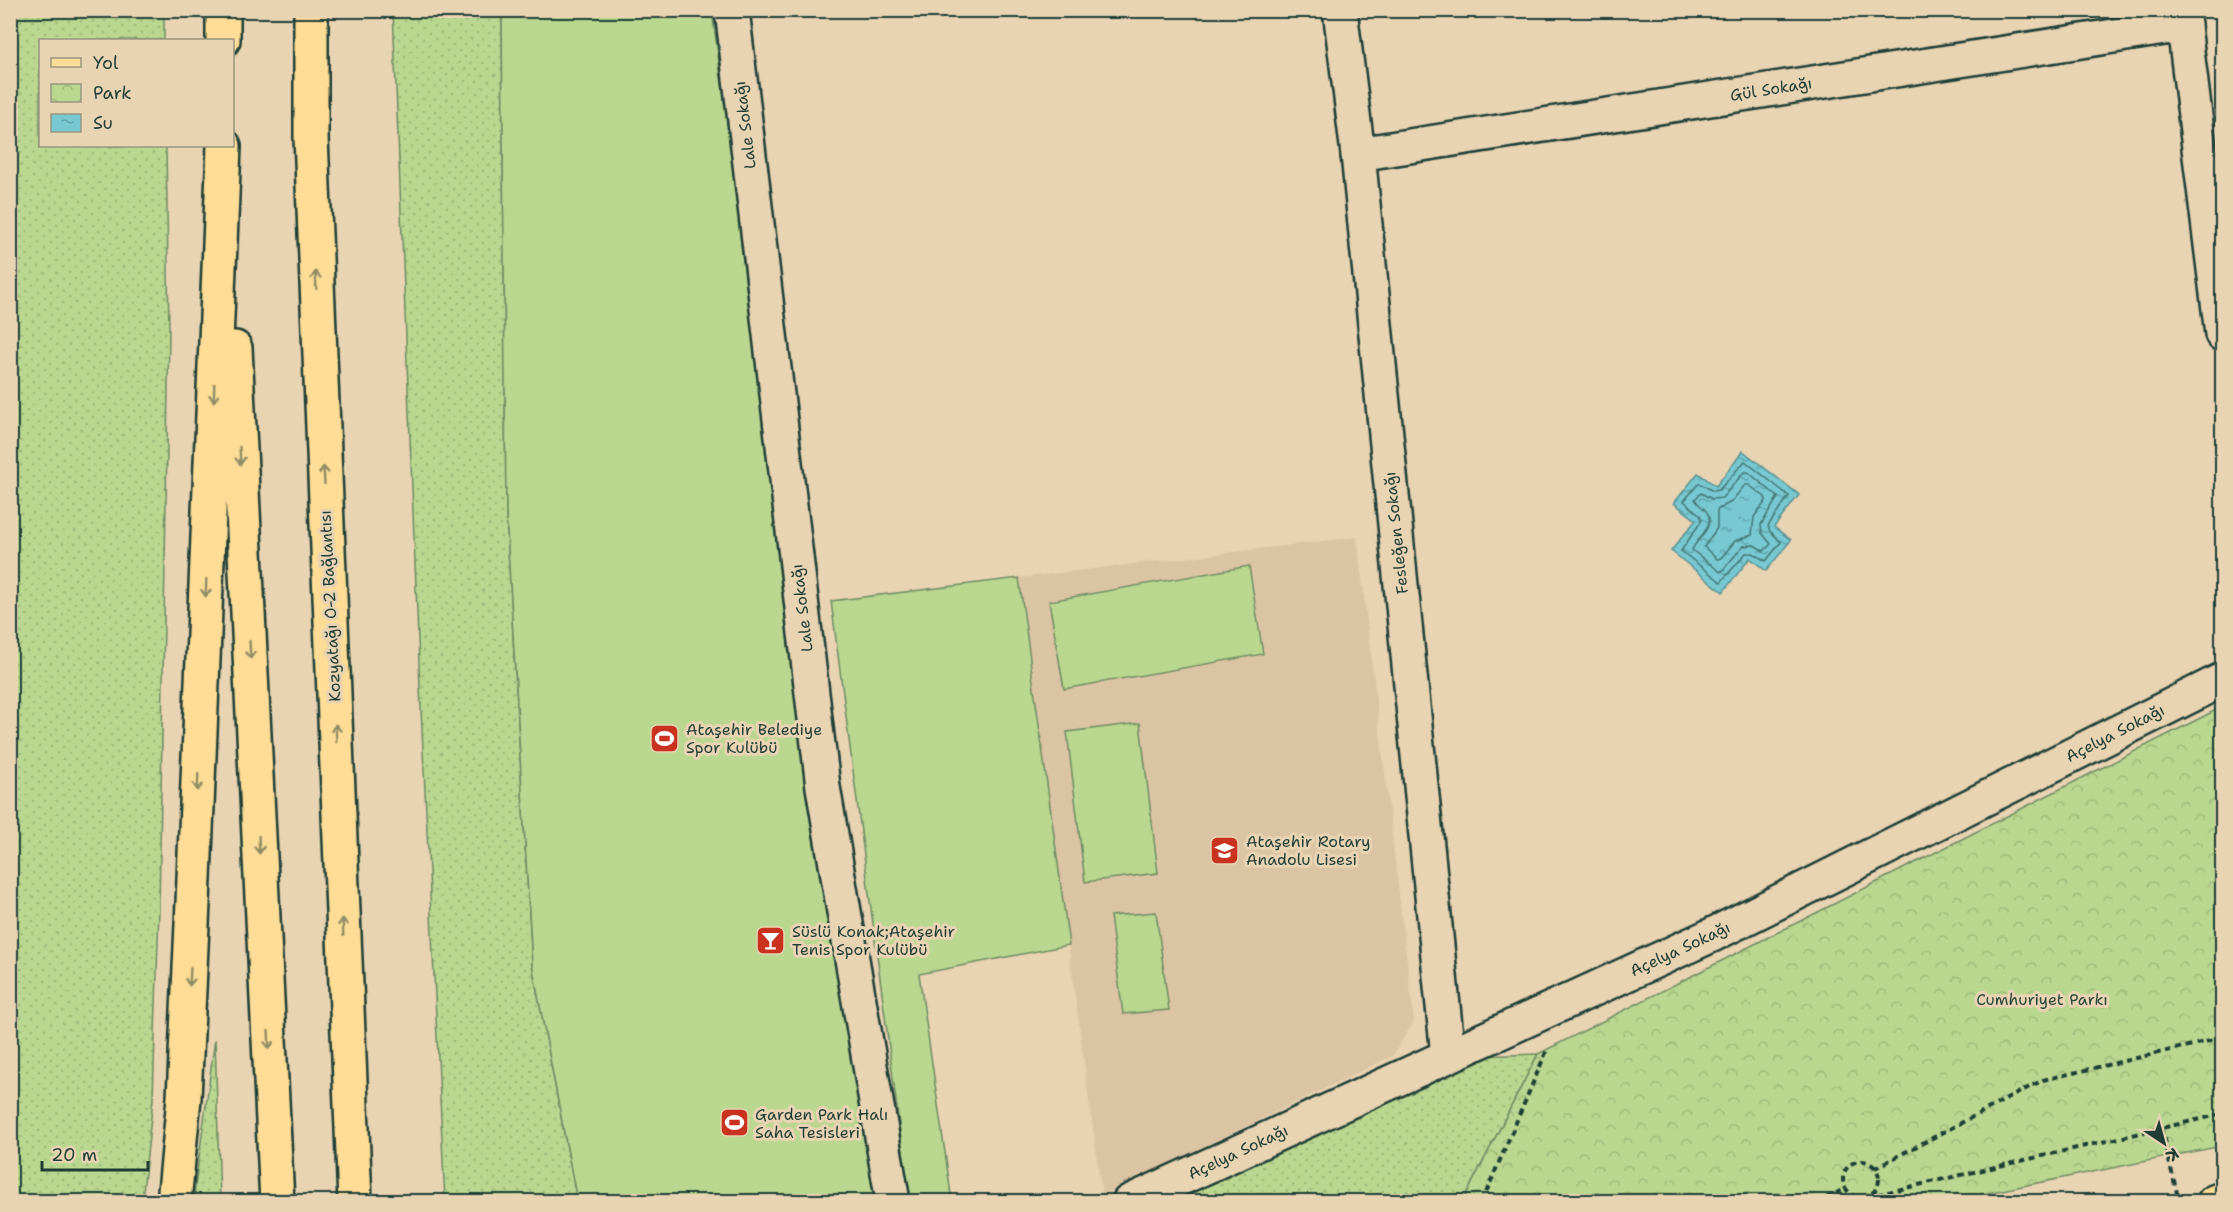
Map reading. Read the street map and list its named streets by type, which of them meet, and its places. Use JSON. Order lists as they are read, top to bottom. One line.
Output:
{"streets":{"main road":["Kozyatağı O-2 Bağlantısı"],"street":["Gül Sokağı","Lale Sokağı","Fesleğen Sokağı","Açelya Sokağı"]},"crossings":[["Gül Sokağı","Fesleğen Sokağı"],["Fesleğen Sokağı","Açelya Sokağı"]],"parks":["Cumhuriyet Parkı"],"places":{"sports":["Ataşehir Belediye Spor Kulübü","Garden Park Halı Saha Tesisleri"],"school or university":["Ataşehir Rotary Anadolu Lisesi"],"bar":["Süslü Konak;Ataşehir Tenis Spor Kulübü"]},"legend":["Yol","Park","Su"],"scale_bar":"20 m","north":"bottom right"}
